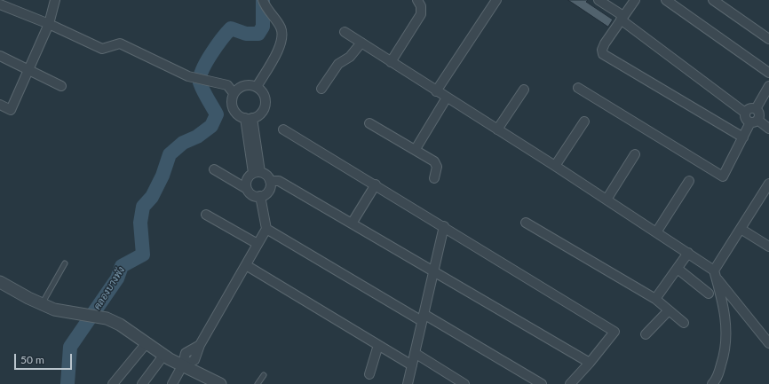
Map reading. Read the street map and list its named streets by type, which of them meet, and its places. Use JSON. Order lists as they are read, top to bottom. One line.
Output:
{"water":["คลองบางพัง"],"scale_bar":"50 m"}
